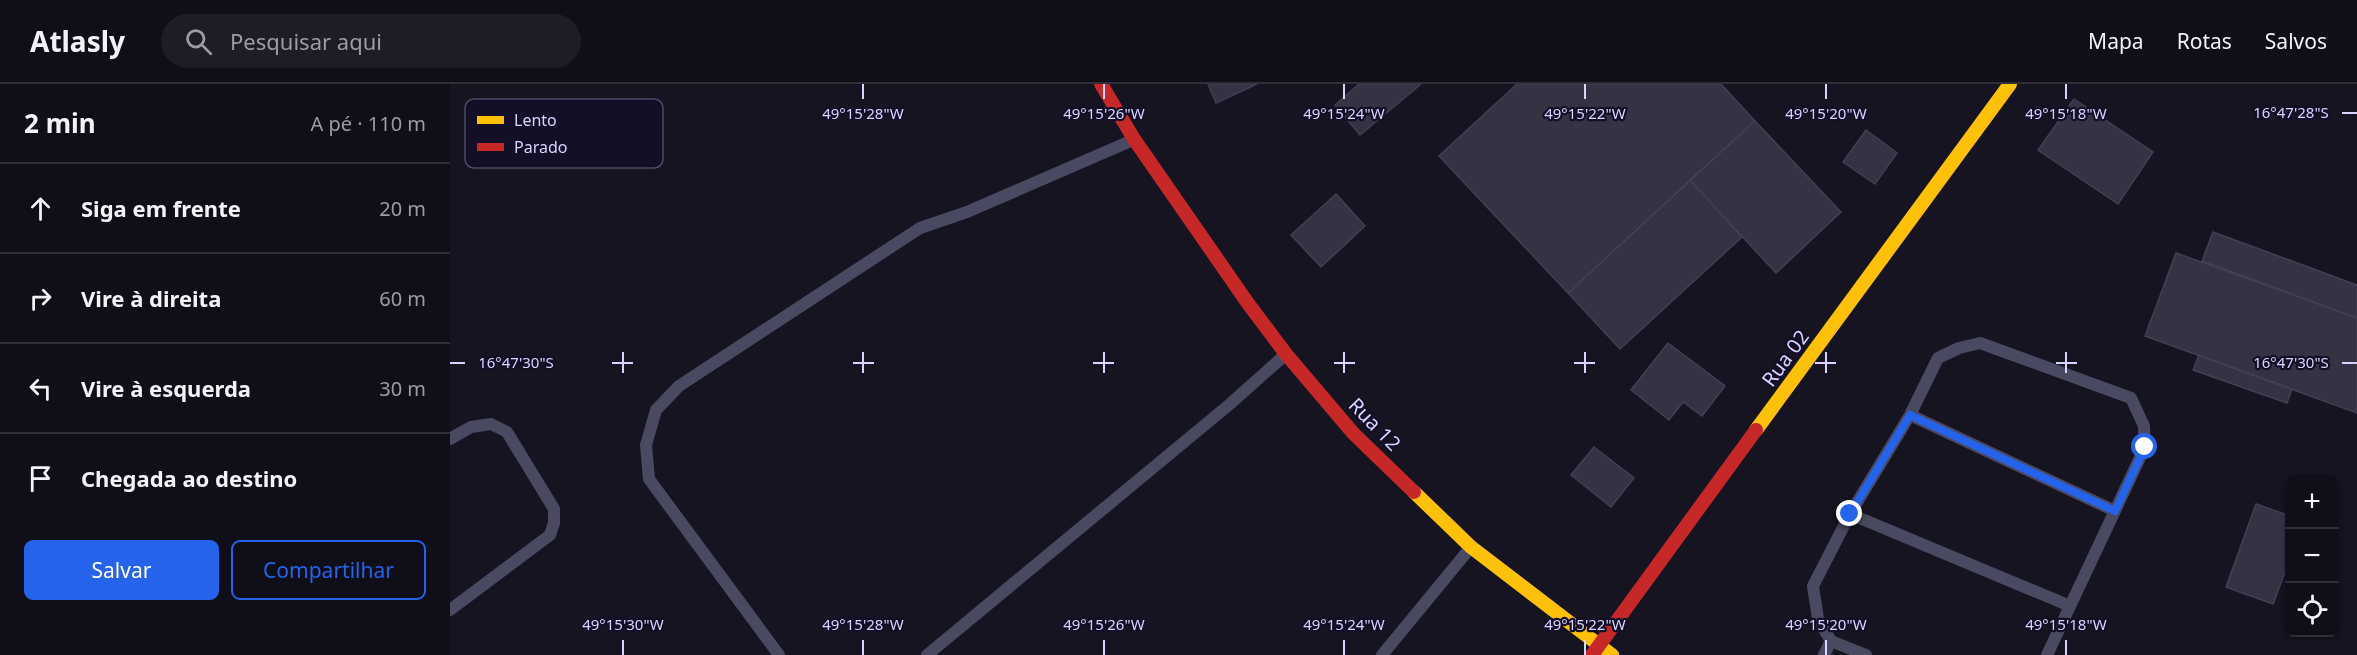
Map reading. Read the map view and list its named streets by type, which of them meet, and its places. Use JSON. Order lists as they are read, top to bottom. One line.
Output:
{"streets":{"street":["Rua 02","Rua 12"]},"crossings":[["Rua 02","Rua 12"]],"legend":["Lento","Parado"],"page":{"header":"Atlasly","search":"Pesquisar aqui","nav":["Mapa","Rotas","Salvos"],"heading":["2 min","A pé · 110 m"],"list":[["Siga em frente","20 m"],["Vire à direita","60 m"],["Vire à esquerda","30 m"],"Chegada ao destino"],"map_buttons":["+","−"],"buttons":["Salvar","Compartilhar"]},"coordinates":["16°47'28\"S","49°15'28\"W","49°15'26\"W","49°15'24\"W","49°15'22\"W","49°15'20\"W","49°15'18\"W","16°47'30\"S","49°15'30\"W"]}
